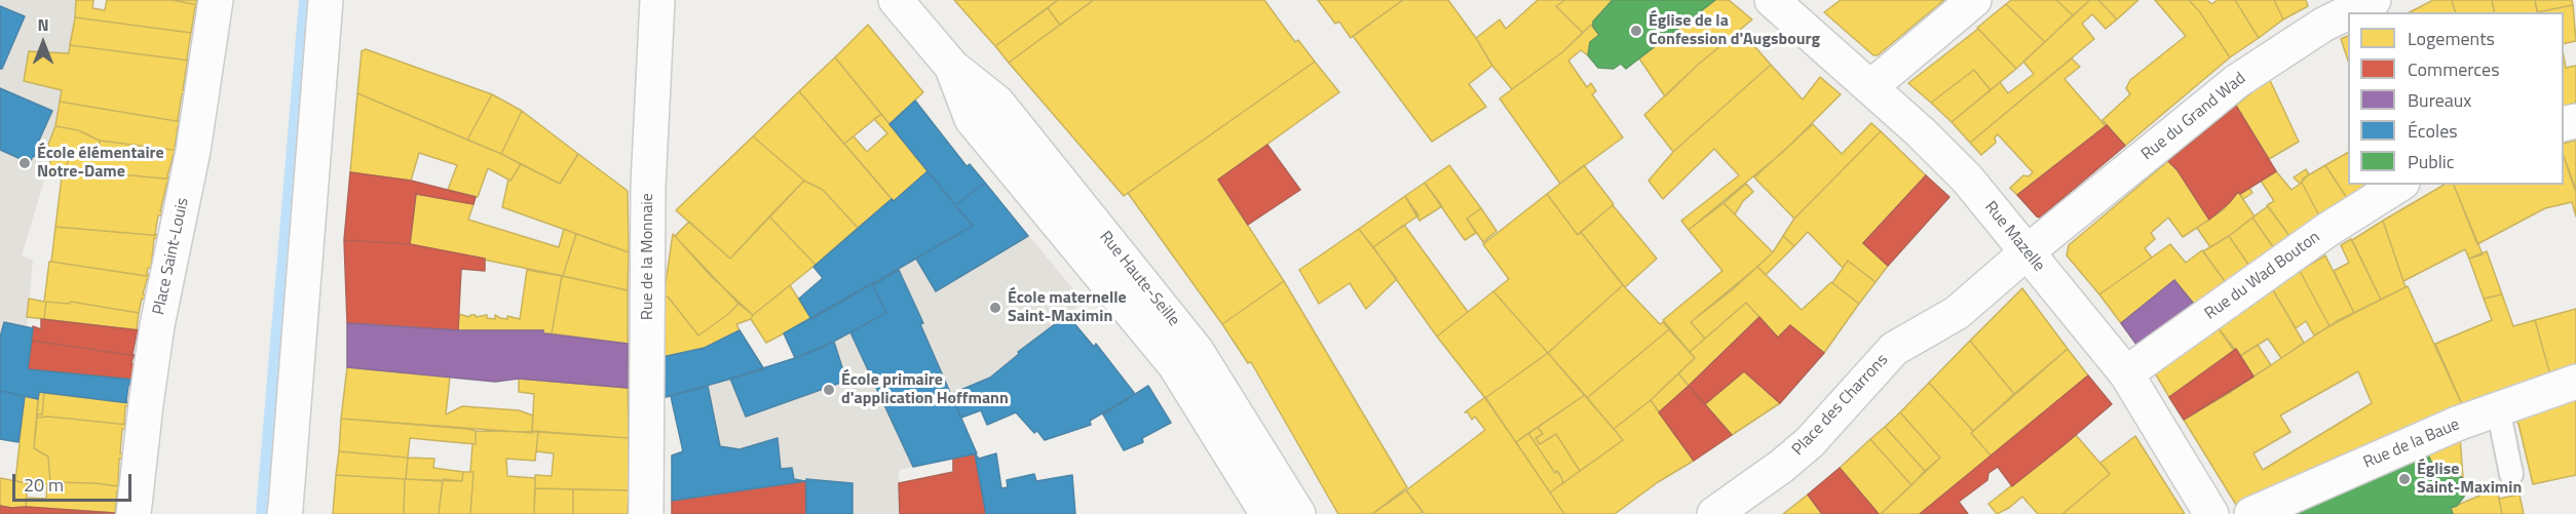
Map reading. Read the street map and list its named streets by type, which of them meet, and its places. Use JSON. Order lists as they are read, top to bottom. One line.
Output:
{"streets":{"street":["Rue du Grand Wad","Rue Mazelle","Place Saint-Louis","Rue de la Monnaie","Rue du Wad Bouton","Rue Haute-Seille","Place des Charrons","Rue de la Baue"]},"crossings":[["Rue du Grand Wad","Rue Mazelle"],["Rue du Grand Wad","Place des Charrons"],["Rue Mazelle","Rue du Wad Bouton"],["Rue Mazelle","Place des Charrons"]],"places":["Église de la Confession d'Augsbourg","École élémentaire Notre-Dame","École maternelle Saint-Maximin","École primaire d'application Hoffmann","Église Saint-Maximin"],"legend":["Logements","Commerces","Bureaux","Écoles","Public"],"scale_bar":"20 m","north":"top"}
